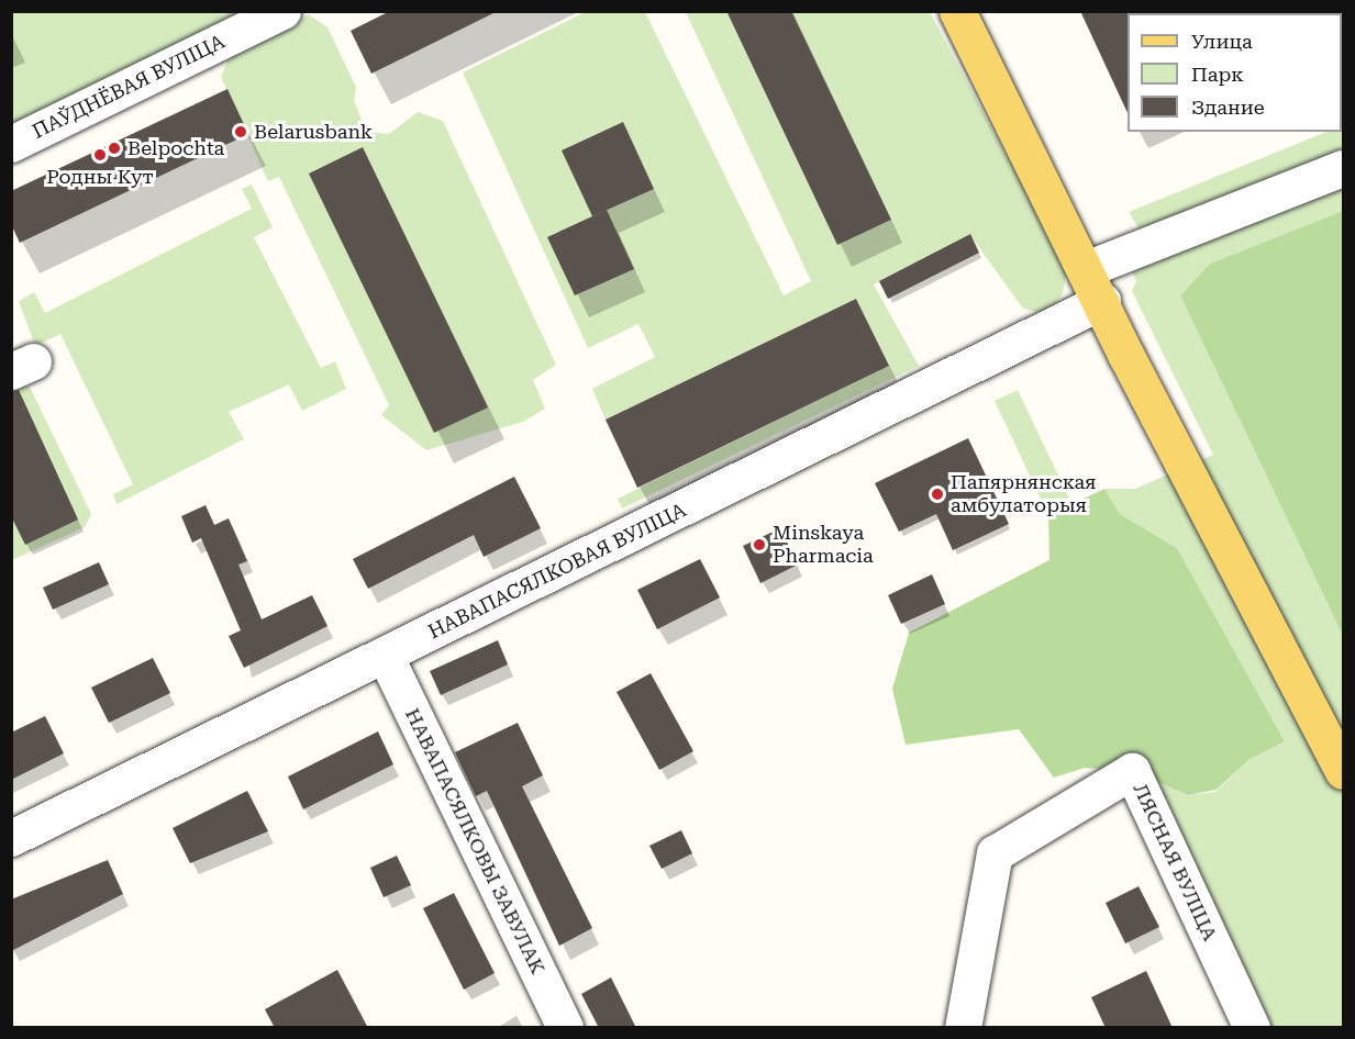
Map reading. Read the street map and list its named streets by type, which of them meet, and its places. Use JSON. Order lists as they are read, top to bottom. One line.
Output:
{"streets":{"street":["ПАЎДНЁВАЯ ВУЛІЦА","НАВАПАСЯЛКОВАЯ ВУЛІЦА","НАВАПАСЯЛКОВЫ ЗАВУЛАК","ЛЯСНАЯ ВУЛІЦА"]},"crossings":[["НАВАПАСЯЛКОВАЯ ВУЛІЦА","НАВАПАСЯЛКОВЫ ЗАВУЛАК"]],"places":["Belarusbank","Belpochta","Родны Кут","Папярнянская амбулаторыя","Minskaya Pharmacia"],"legend":["Улица","Парк","Здание"]}
